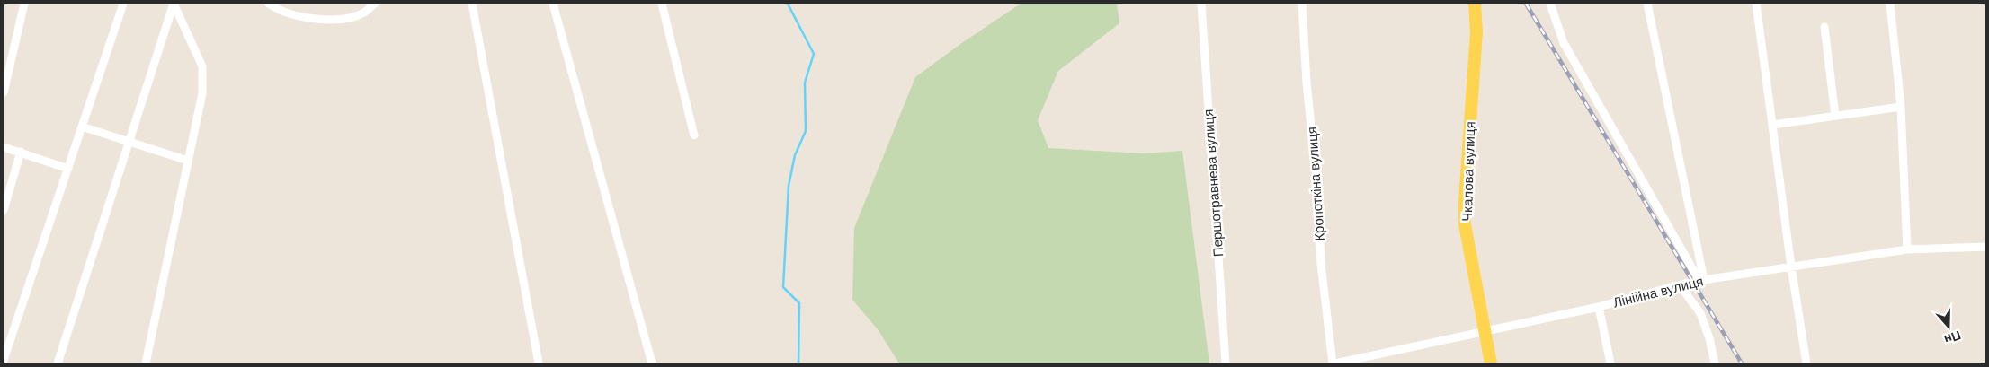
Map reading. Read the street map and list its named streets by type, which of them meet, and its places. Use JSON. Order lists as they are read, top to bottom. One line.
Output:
{"streets":{"main road":["Чкалова вулиця"],"street":["Першотравнева вулиця","Кропоткіна вулиця","Лінійна вулиця"]},"crossings":[["Чкалова вулиця","Лінійна вулиця"],["Кропоткіна вулиця","Лінійна вулиця"]],"north":"bottom"}
